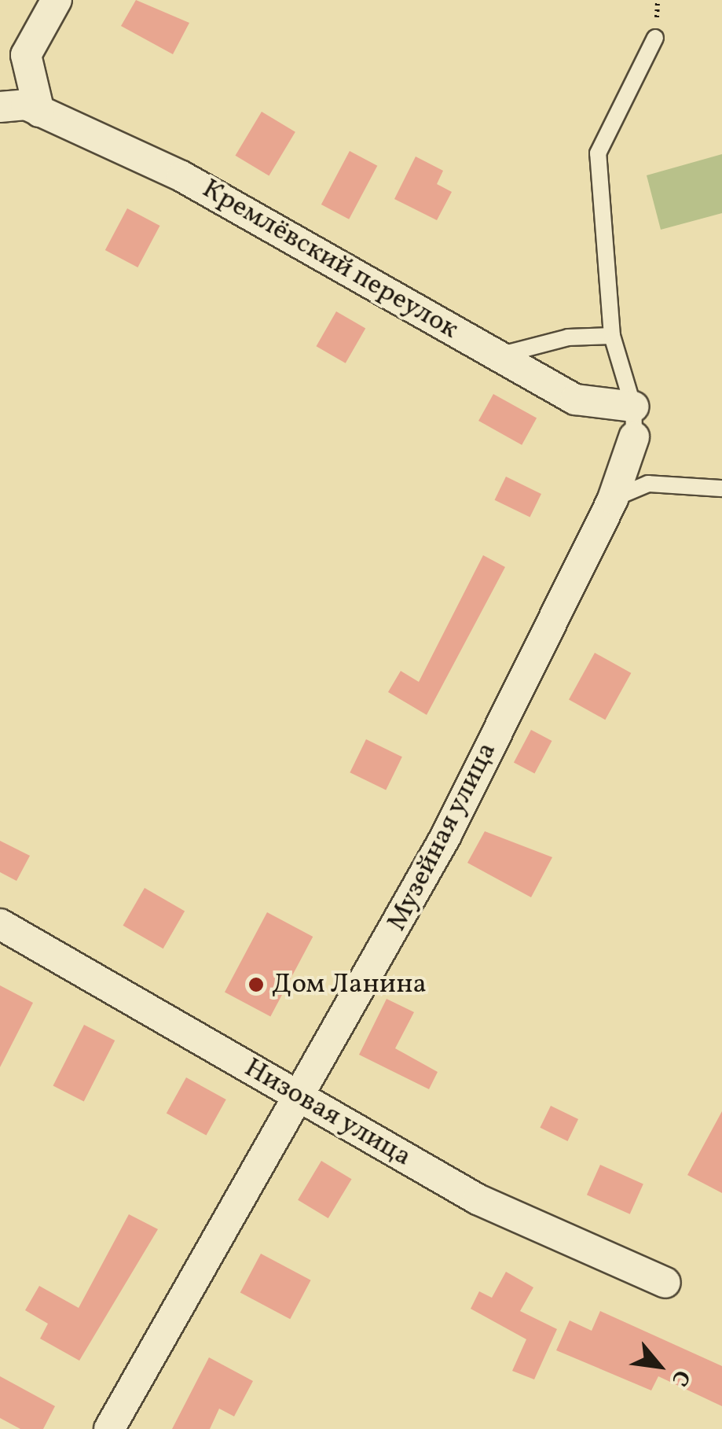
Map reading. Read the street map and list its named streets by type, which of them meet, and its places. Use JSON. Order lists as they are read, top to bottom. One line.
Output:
{"streets":{"street":["Кремлёвский переулок","Музейная улица","Низовая улица"]},"crossings":[["Музейная улица","Низовая улица"]],"places":["Дом Ланина"],"north":"bottom right"}
